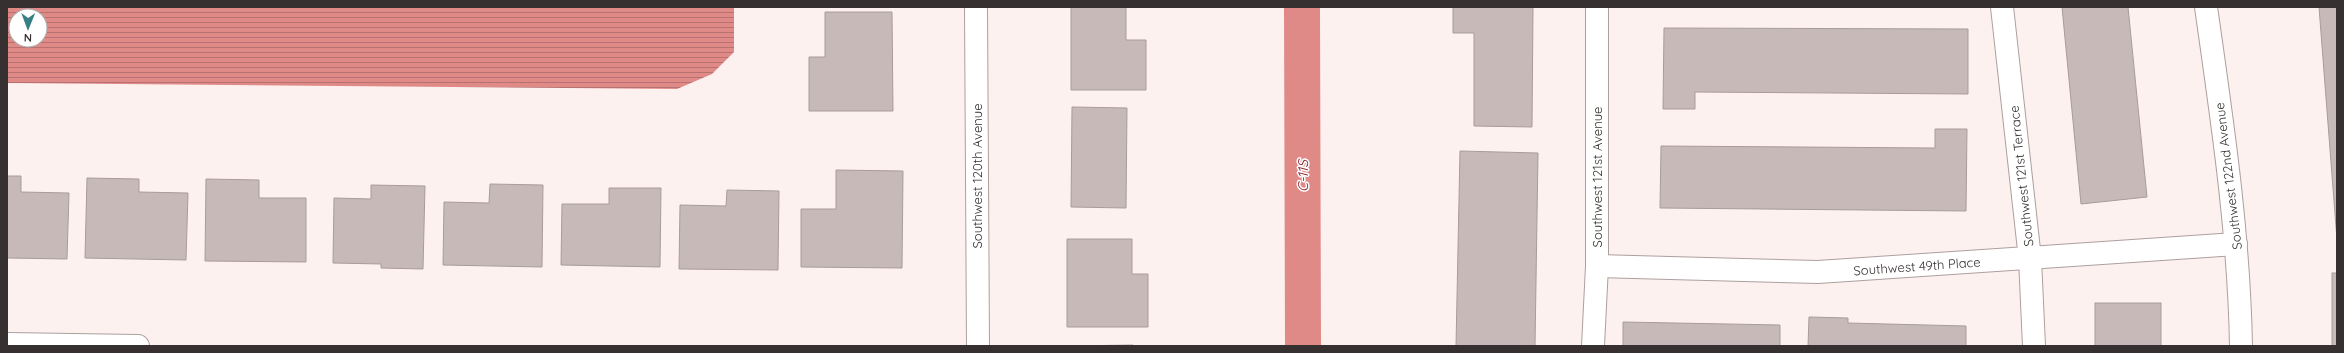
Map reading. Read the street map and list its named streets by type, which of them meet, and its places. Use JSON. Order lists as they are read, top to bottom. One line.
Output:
{"streets":{"street":["Southwest 120th Avenue","Southwest 121st Terrace","Southwest 122nd Avenue","Southwest 121st Avenue","Southwest 49th Place"]},"crossings":[["Southwest 121st Terrace","Southwest 49th Place"],["Southwest 122nd Avenue","Southwest 49th Place"],["Southwest 121st Avenue","Southwest 49th Place"]],"water":["C-11S"],"north":"bottom"}
